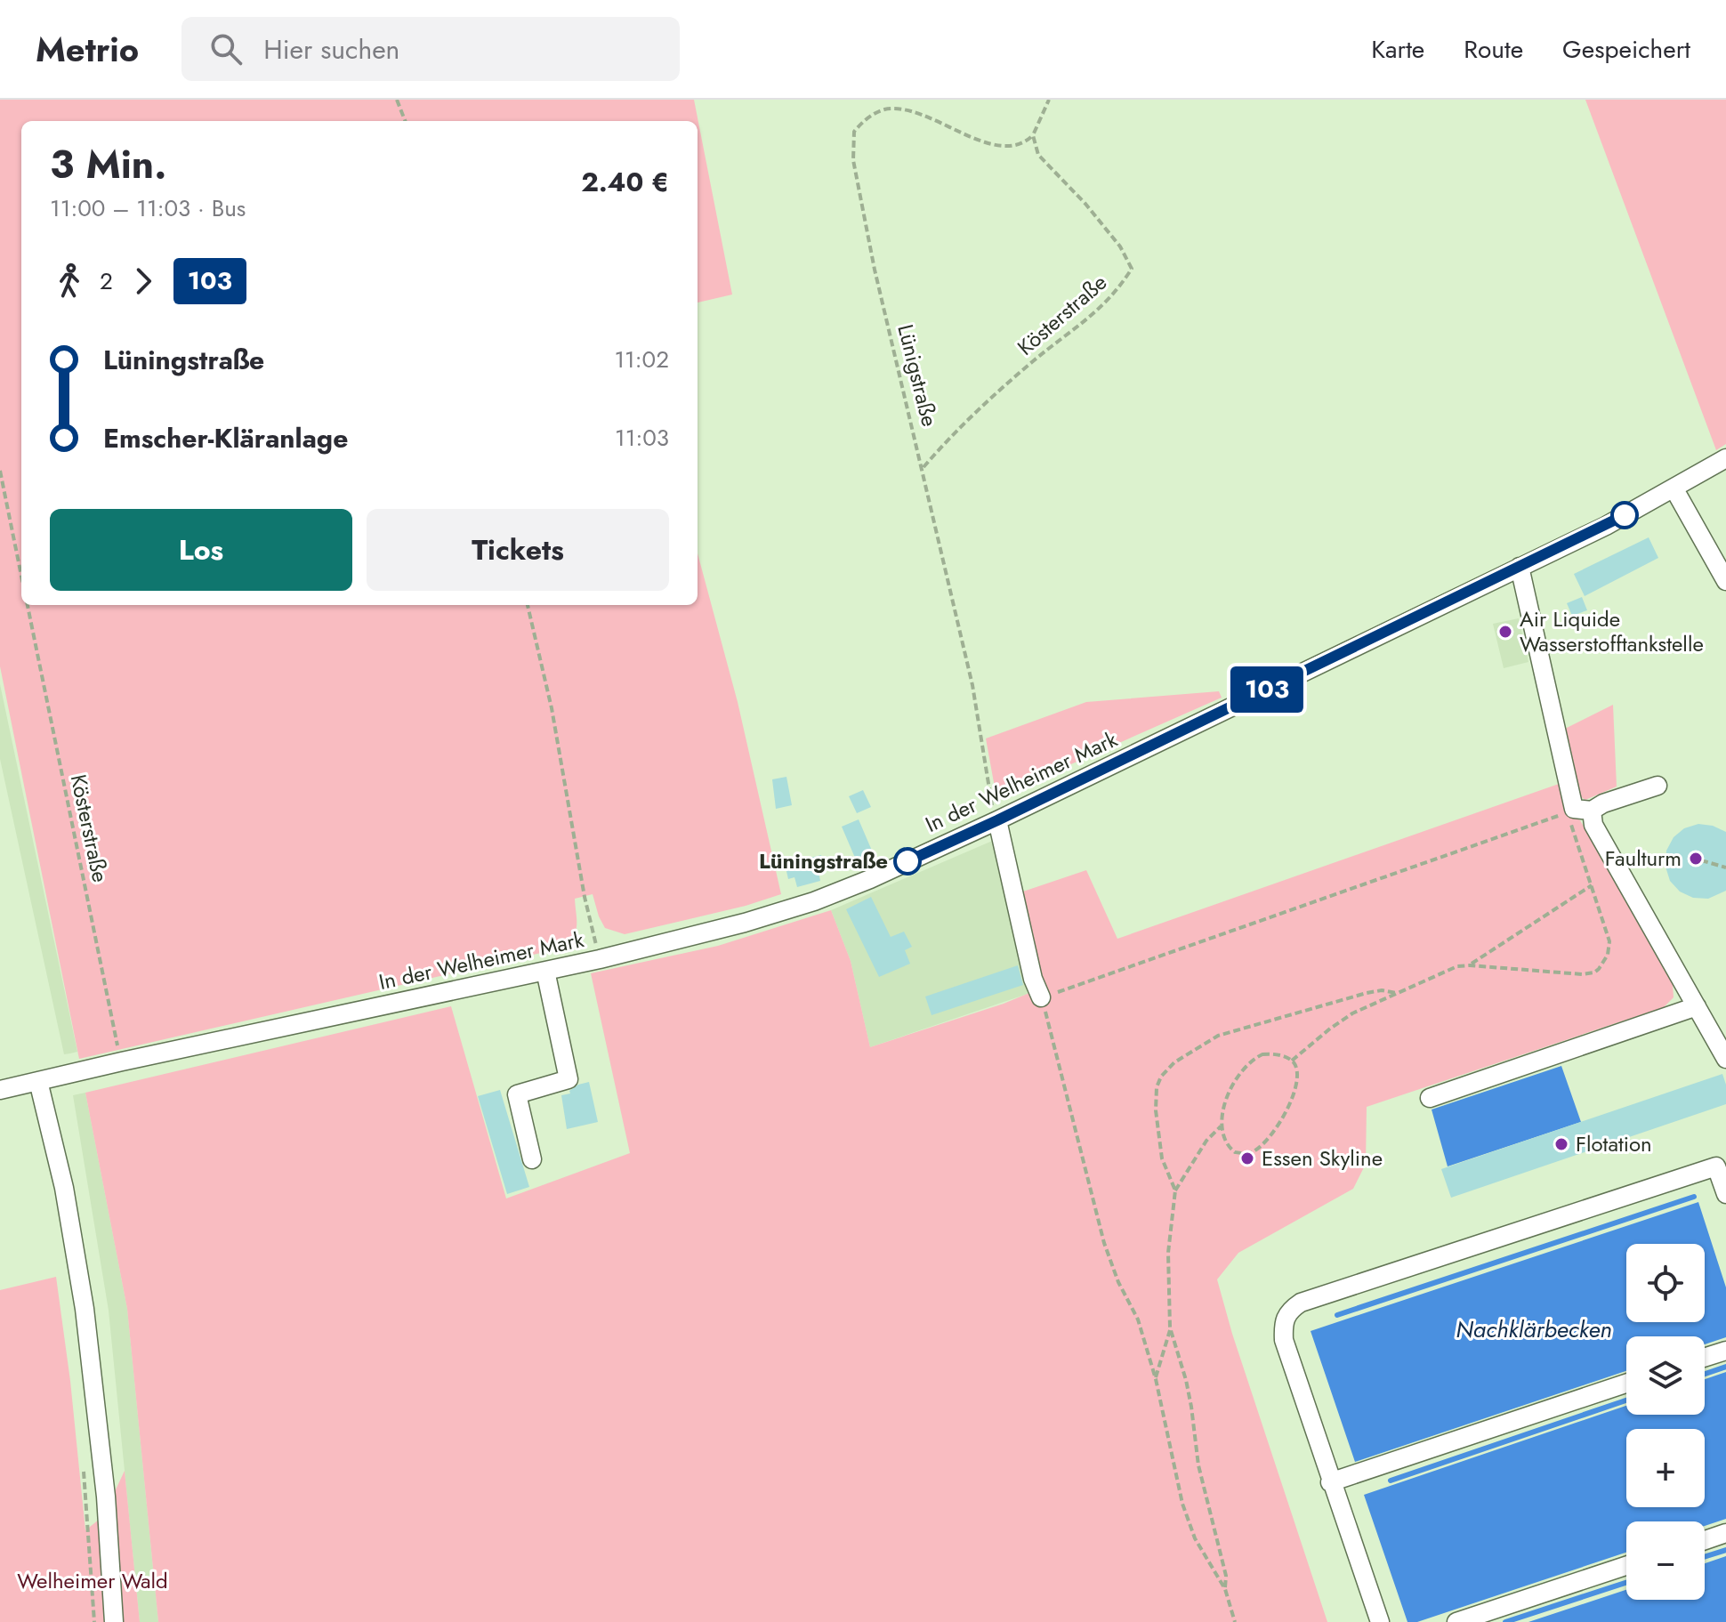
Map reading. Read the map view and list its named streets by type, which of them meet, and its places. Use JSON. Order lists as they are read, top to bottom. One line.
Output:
{"streets":{"street":["In der Welheimer Mark"],"path":["Kösterstraße","Lünigstraße"]},"crossings":[["Kösterstraße","Lünigstraße"],["Kösterstraße","In der Welheimer Mark"],["Lünigstraße","In der Welheimer Mark"]],"water":["Nachklärbecken"],"parks":["Welheimer Wald"],"places":["Air Liquide Wasserstofftankstelle","Faulturm","Lüningstraße","Flotation","Essen Skyline"],"lines":["bus line 103"],"page":{"header":"Metrio","search":"Hier suchen","nav":["Karte","Route","Gespeichert"],"on_map":"103","heading":["3 Min.","11:00 – 11:03 · Bus","2.40 €"],"legs":["2","103"],"list":[{"name":"Lüningstraße","value":"11:02"},{"name":"Emscher-Kläranlage","value":"11:03"}],"buttons":["Los","Tickets"],"map_buttons":["+","−"]}}
